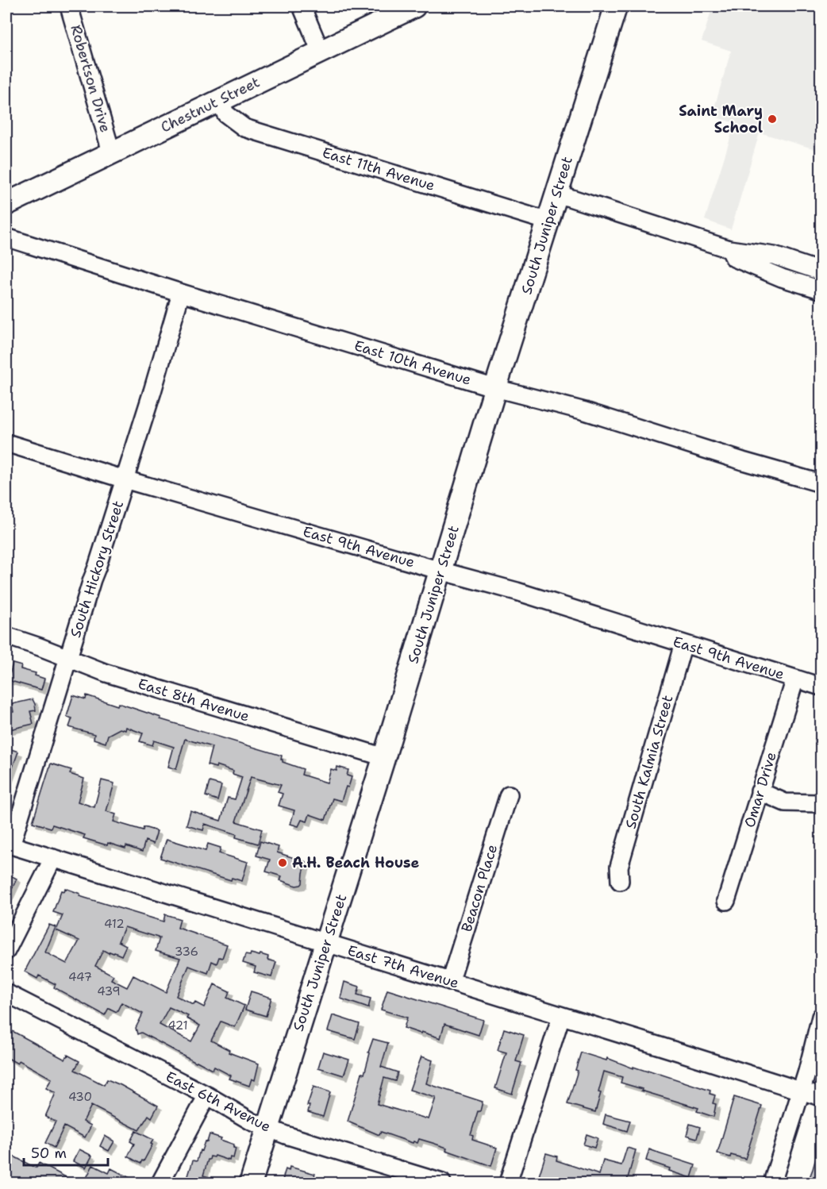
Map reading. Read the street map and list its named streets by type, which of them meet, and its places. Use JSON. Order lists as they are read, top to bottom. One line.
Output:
{"streets":{"main road":["Chestnut Street","South Juniper Street"],"street":["Robertson Drive","East 11th Avenue","East 10th Avenue","East 9th Avenue","South Hickory Street","East 8th Avenue","South Kalmia Street","Omar Drive","Beacon Place","East 7th Avenue","East 6th Avenue"]},"crossings":[["Robertson Drive","Chestnut Street"],["Chestnut Street","East 11th Avenue"],["East 11th Avenue","South Juniper Street"],["South Juniper Street","East 10th Avenue"],["South Juniper Street","East 9th Avenue"],["South Juniper Street","East 8th Avenue"],["South Juniper Street","East 7th Avenue"],["South Juniper Street","East 6th Avenue"],["East 10th Avenue","South Hickory Street"],["East 9th Avenue","South Hickory Street"],["East 9th Avenue","South Kalmia Street"],["East 9th Avenue","Omar Drive"],["South Hickory Street","East 8th Avenue"],["South Hickory Street","East 7th Avenue"],["Beacon Place","East 7th Avenue"]],"places":["Saint Mary School","A.H. Beach House"],"house_numbers":["412","336","447","439","421","430"],"scale_bar":"50 m"}
